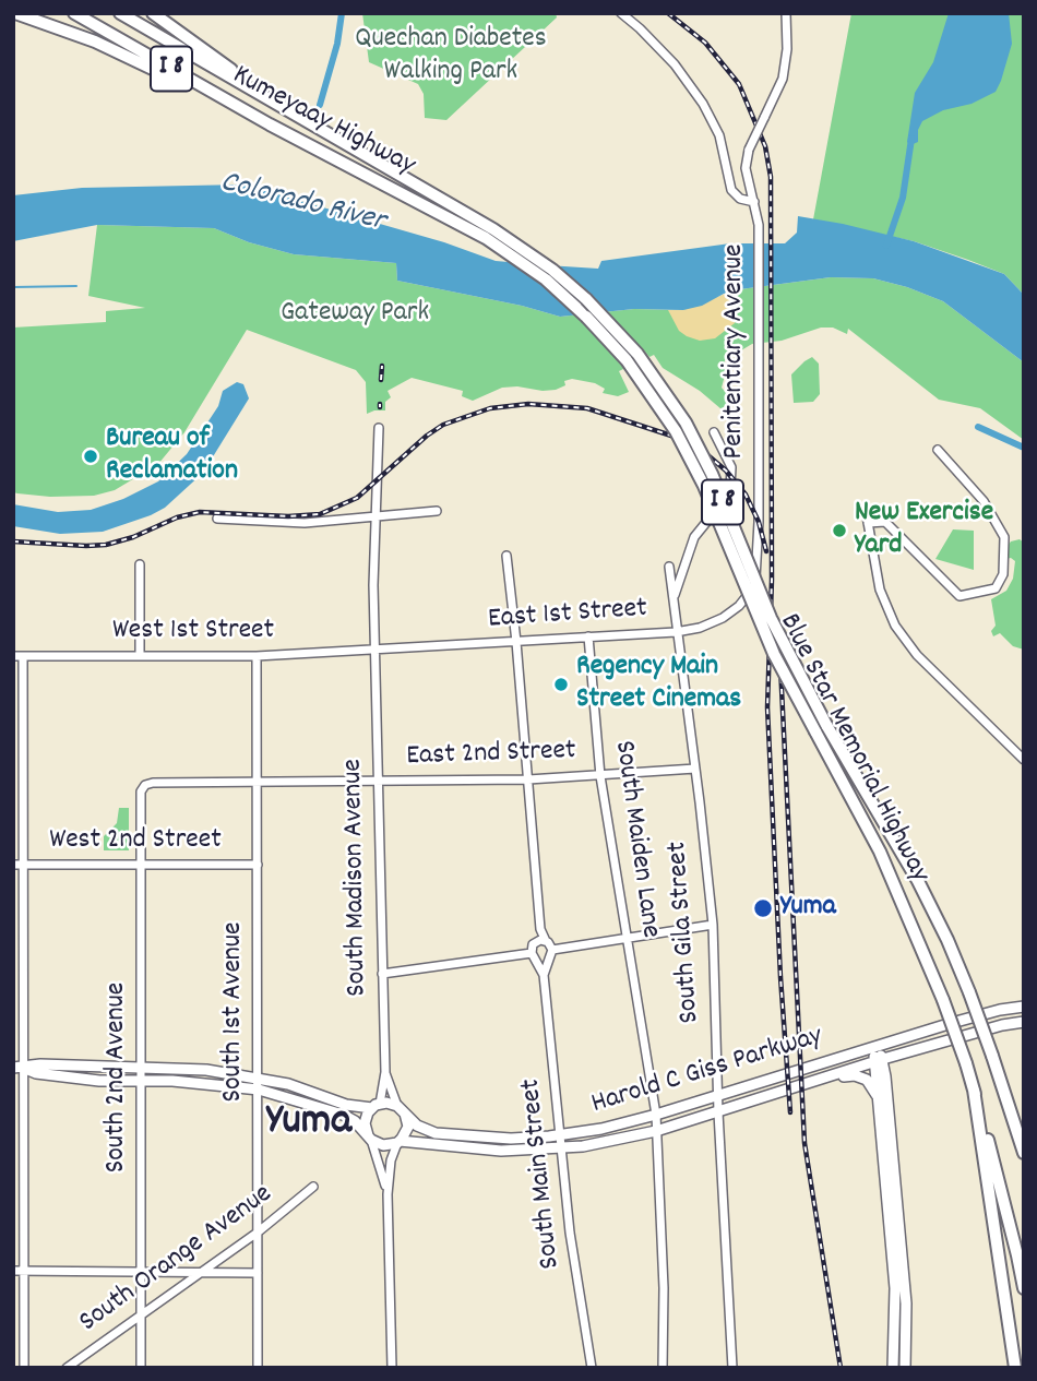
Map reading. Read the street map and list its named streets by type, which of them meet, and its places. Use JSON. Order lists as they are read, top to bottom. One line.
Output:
{"streets":{"highway":["I 8","Kumeyaay Highway","Blue Star Memorial Highway"],"main road":["Harold C Giss Parkway"],"street":["Penitentiary Avenue","East 1st Street","West 1st Street","East 2nd Street","South Maiden Lane","West 2nd Street","South Madison Avenue","South Gila Street","South 1st Avenue","South 2nd Avenue","South Main Street","South Orange Avenue"]},"crossings":[["Kumeyaay Highway","Blue Star Memorial Highway"],["Penitentiary Avenue","East 1st Street"],["East 1st Street","West 1st Street"],["East 1st Street","South Maiden Lane"],["East 1st Street","South Madison Avenue"],["East 1st Street","South Gila Street"],["West 1st Street","South Madison Avenue"],["West 1st Street","South 1st Avenue"],["East 2nd Street","South Maiden Lane"],["East 2nd Street","West 2nd Street"],["East 2nd Street","South Madison Avenue"],["East 2nd Street","South Gila Street"],["South Maiden Lane","Harold C Giss Parkway"],["West 2nd Street","South Madison Avenue"],["West 2nd Street","South 1st Avenue"],["West 2nd Street","South 2nd Avenue"],["South Madison Avenue","Harold C Giss Parkway"],["South Gila Street","Harold C Giss Parkway"],["South 1st Avenue","South Orange Avenue"],["Harold C Giss Parkway","South Main Street"],["South 2nd Avenue","South Orange Avenue"]],"districts":["Yuma"],"water":["Colorado River"],"parks":["Quechan Diabetes Walking Park","Gateway Park"],"places":["Bureau of Reclamation","New Exercise Yard","Regency Main Street Cinemas","Yuma"]}
